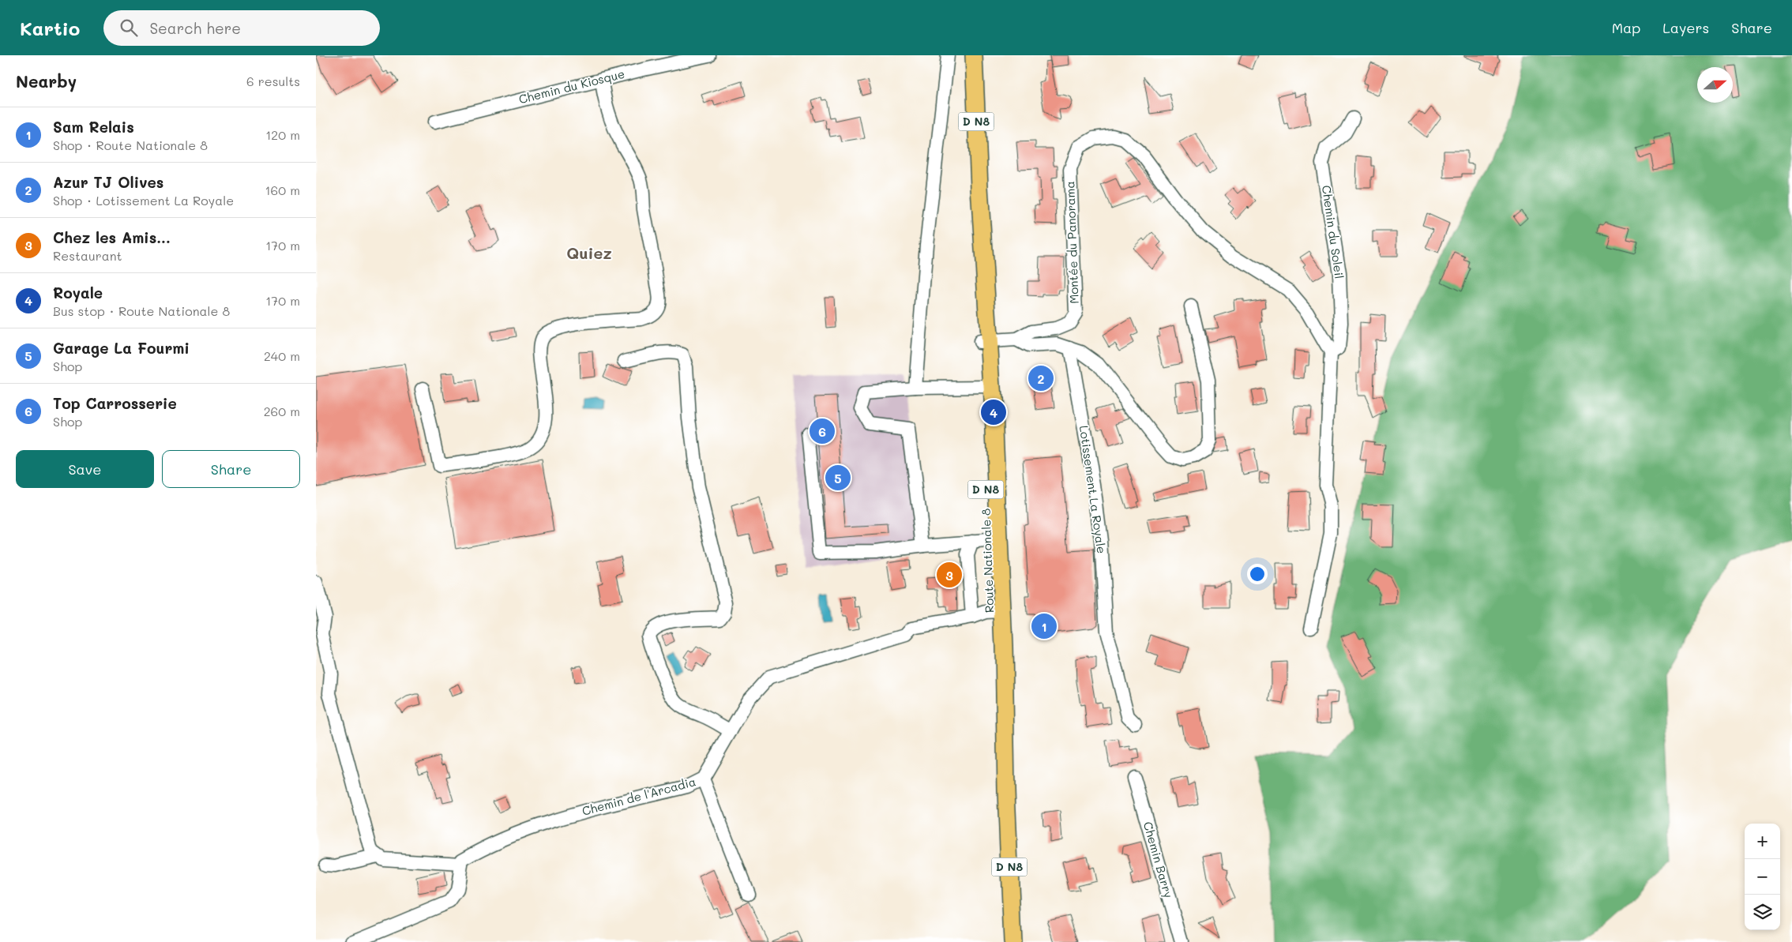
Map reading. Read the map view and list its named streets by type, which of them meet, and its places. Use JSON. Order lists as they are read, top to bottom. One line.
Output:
{"streets":{"main road":["D N8","Route Nationale 8"],"street":["Chemin du Kiosque","Chemin du Soleil","Montée du Panorama","Lotissement La Royale","Chemin de l'Arcadia","Chemin Barry"]},"crossings":[["Chemin du Soleil","Montée du Panorama"],["Montée du Panorama","Route Nationale 8"],["Route Nationale 8","Chemin de l'Arcadia"]],"districts":["Quiez"],"north":"right","page":{"header":"Kartio","search":"Search here","nav":["Map","Layers","Share"],"heading":["Nearby","6 results"],"list":[{"mark":"1","name":"Sam Relais","note":"Shop · Route Nationale 8","value":"120 m"},{"mark":"2","name":"Azur TJ Olives","note":"Shop · Lotissement La Royale","value":"160 m"},{"mark":"3","name":"Chez les Amis...","note":"Restaurant","value":"170 m"},{"mark":"4","name":"Royale","note":"Bus stop · Route Nationale 8","value":"170 m"},{"mark":"5","name":"Garage La Fourmi","note":"Shop","value":"240 m"},{"mark":"6","name":"Top Carrosserie","note":"Shop","value":"260 m"}],"pins":["2","4","6","5","3","1"],"buttons":["Save","Share"],"map_buttons":["+","−"]}}
